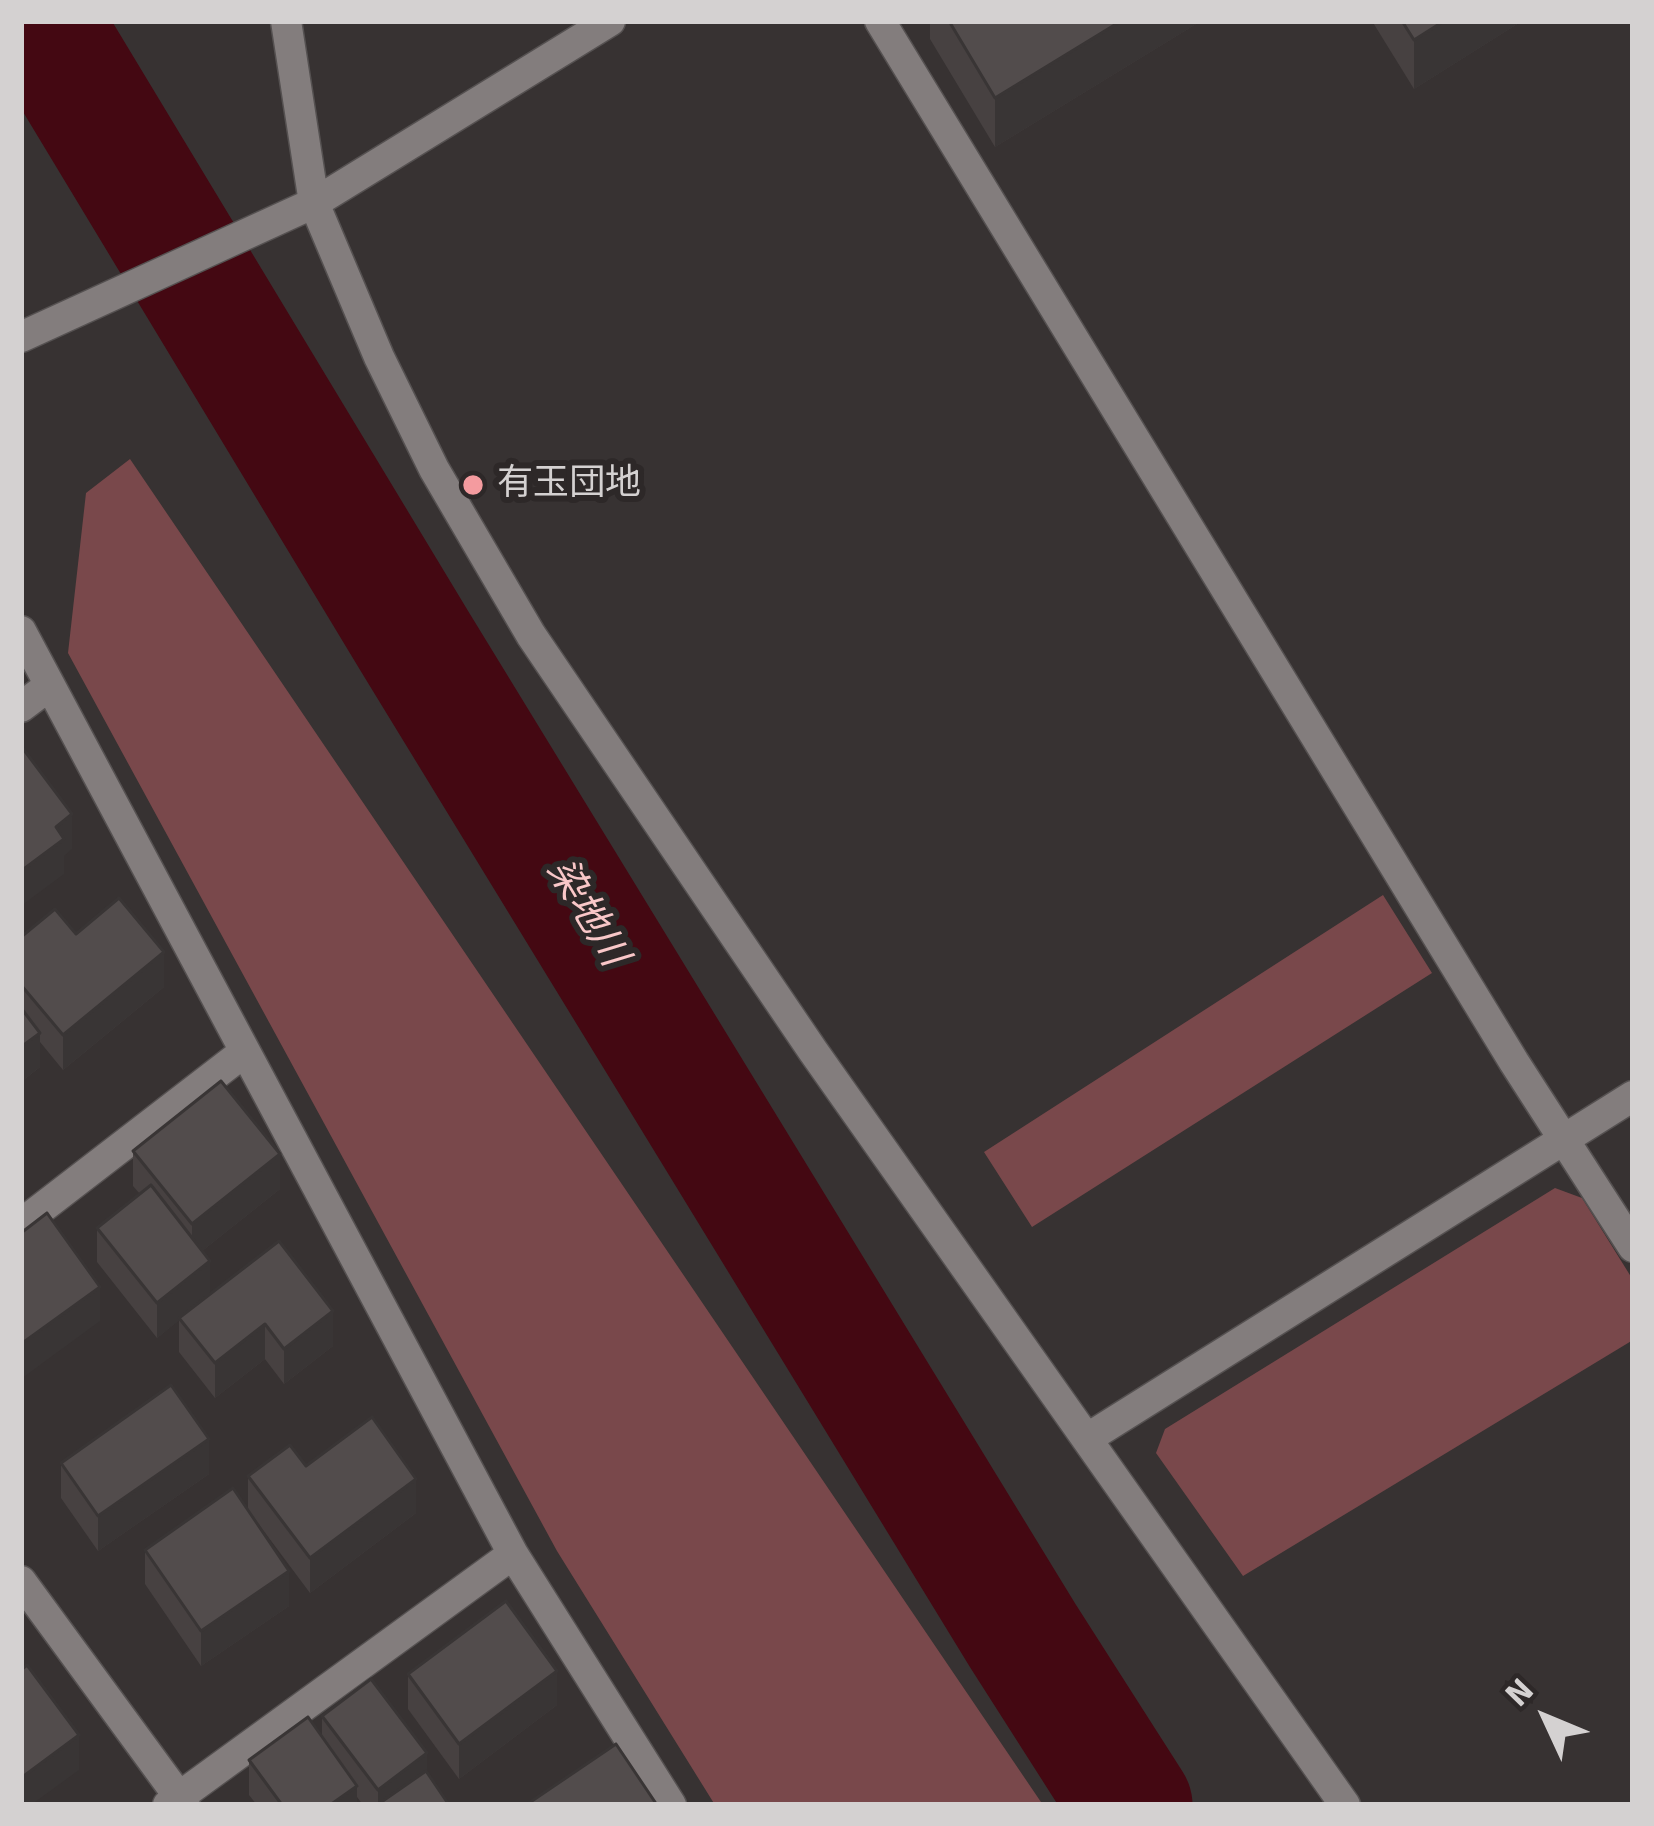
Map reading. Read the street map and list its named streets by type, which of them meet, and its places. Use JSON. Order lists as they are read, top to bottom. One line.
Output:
{"water":["染地川"],"places":["有玉団地"],"north":"top left"}
